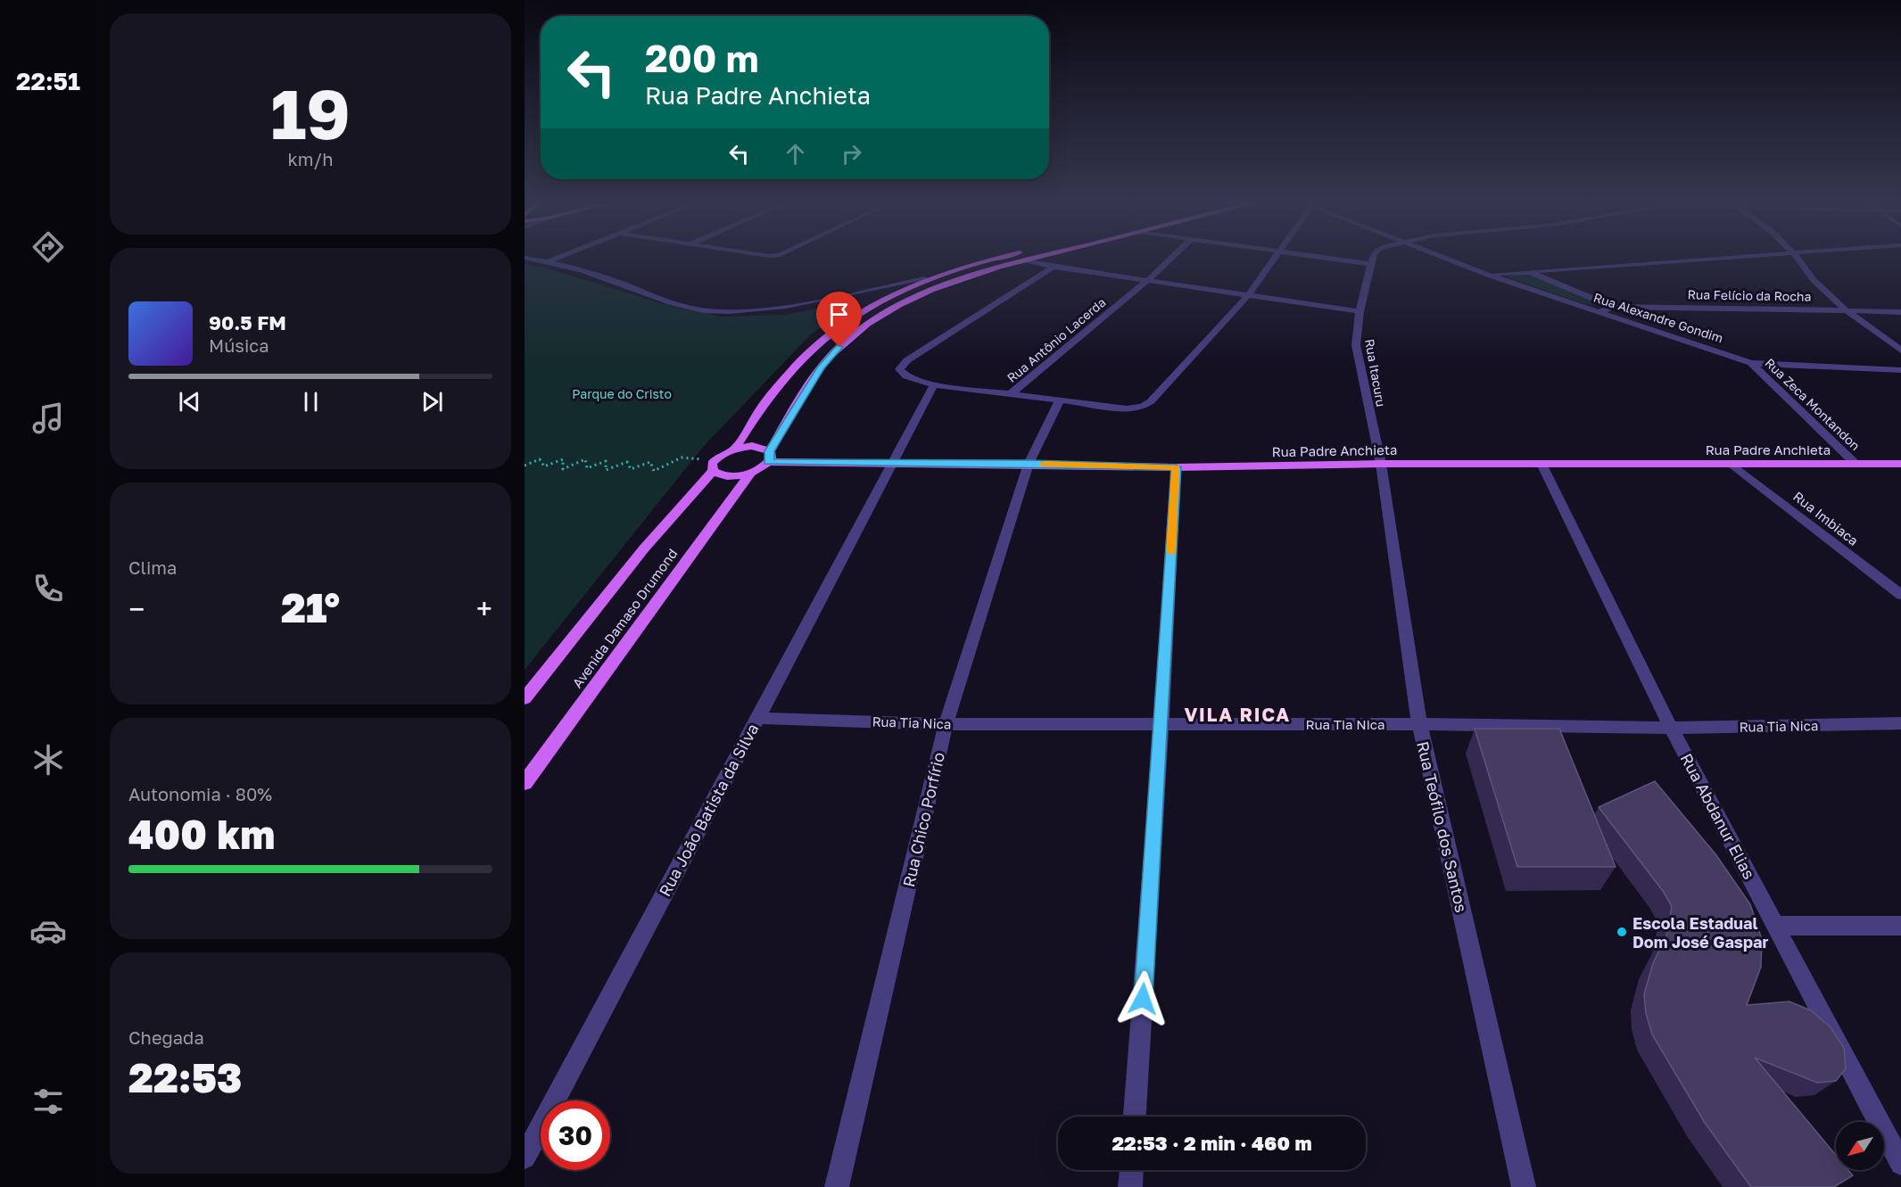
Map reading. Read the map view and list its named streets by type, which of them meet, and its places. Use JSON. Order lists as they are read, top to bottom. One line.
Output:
{"streets":{"main road":["Rua Padre Anchieta","Avenida Damaso Drumond"],"street":["Rua Felício da Rocha","Rua Alexandre Gondim","Rua Antônio Lacerda","Rua Itacuru","Rua Zeca Montandon","Rua Imbiaca","Rua Tia Nica","Rua João Batista da Silva","Rua Abdanur Elias","Rua Chico Porfírio","Rua Teófilo dos Santos"]},"crossings":[["Rua Felício da Rocha","Rua Alexandre Gondim"],["Rua Alexandre Gondim","Rua Zeca Montandon"],["Rua Itacuru","Rua Padre Anchieta"],["Rua Itacuru","Rua Teófilo dos Santos"],["Rua Zeca Montandon","Rua Padre Anchieta"],["Rua Padre Anchieta","Rua Imbiaca"],["Rua Padre Anchieta","Avenida Damaso Drumond"],["Rua Padre Anchieta","Rua João Batista da Silva"],["Rua Padre Anchieta","Rua Abdanur Elias"],["Rua Padre Anchieta","Rua Chico Porfírio"],["Rua Padre Anchieta","Rua Teófilo dos Santos"],["Rua Tia Nica","Rua João Batista da Silva"],["Rua Tia Nica","Rua Abdanur Elias"],["Rua Tia Nica","Rua Chico Porfírio"],["Rua Tia Nica","Rua Teófilo dos Santos"]],"districts":["VILA RICA"],"parks":["Parque do Cristo"],"places":["Escola Estadual Dom José Gaspar"],"north":"bottom left","page":{"tabs":"22:51","tile":[["19","km/h"],"Clima",["Autonomia · 80%","400 km"],["Chegada","22:53"]],"turn":["200 m","Rua Padre Anchieta"],"song":["90.5 FM","Música"],"heat":["−","21°","+"],"limit":"30","trip":"22:53 · 2 min · 460 m"}}
